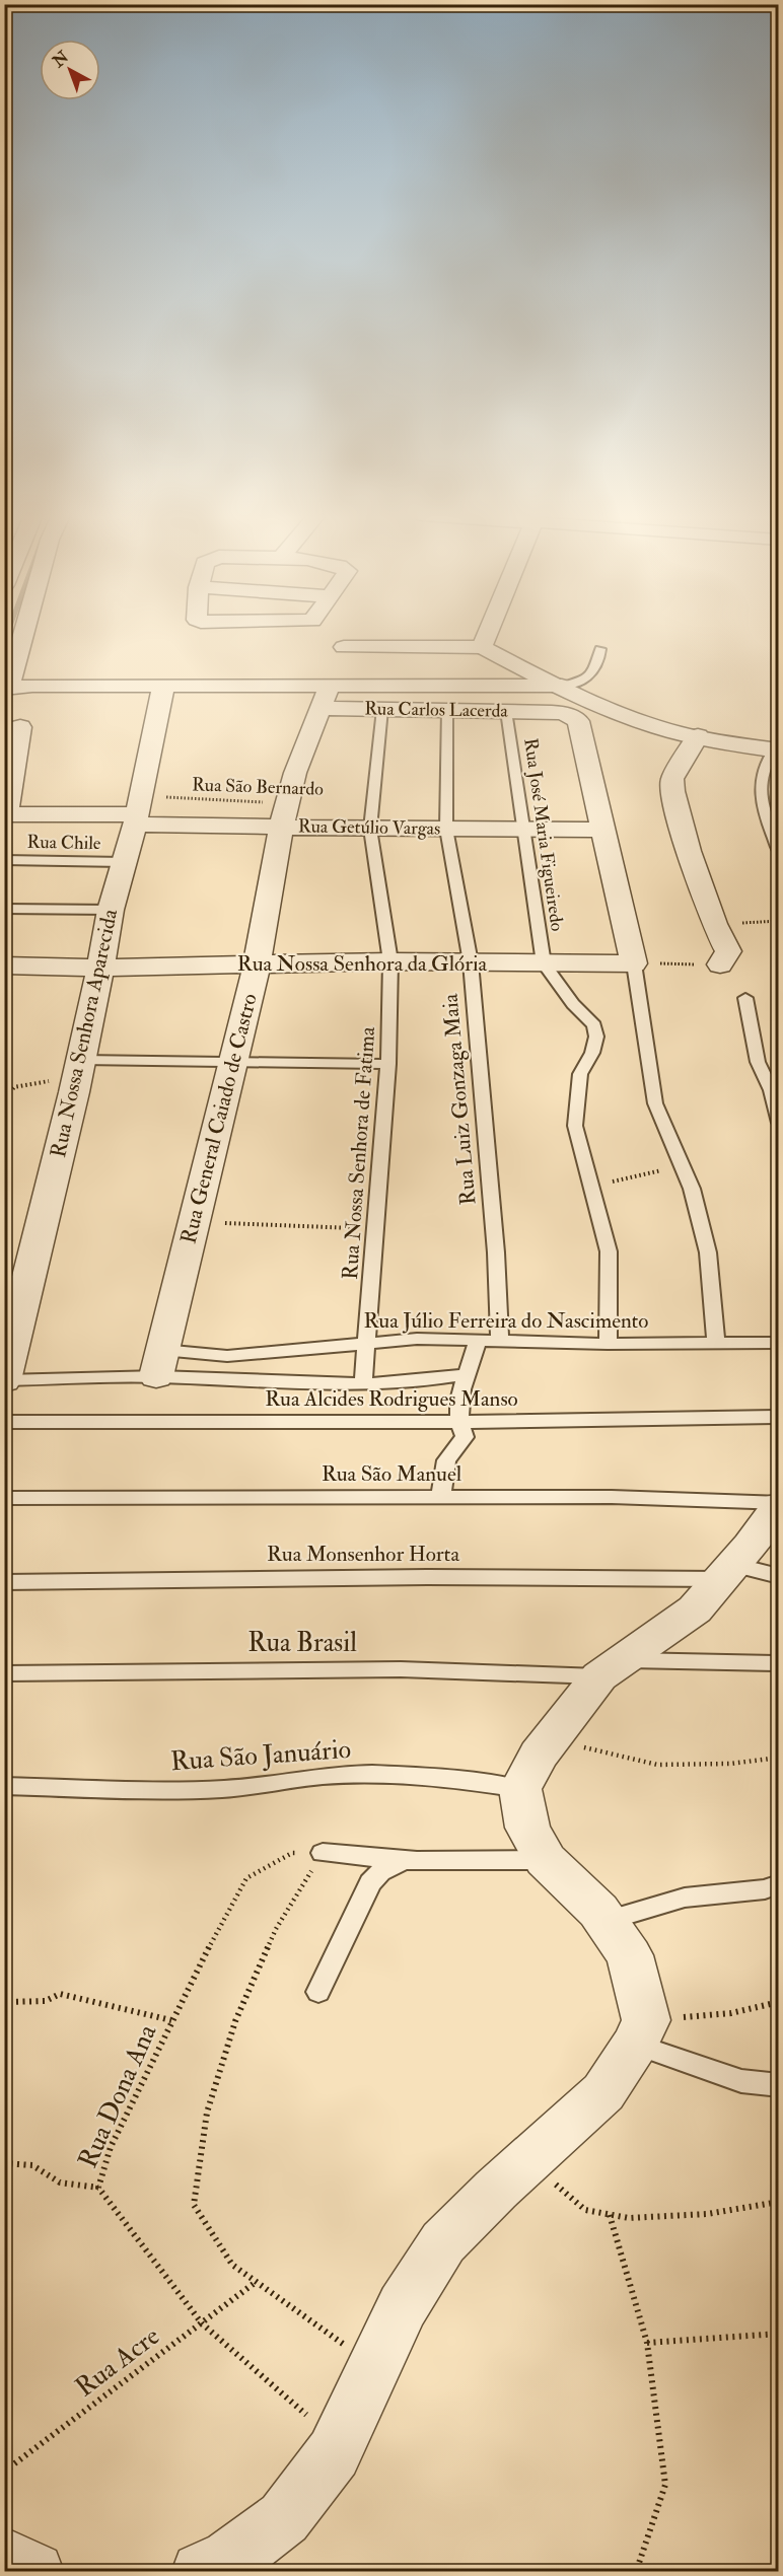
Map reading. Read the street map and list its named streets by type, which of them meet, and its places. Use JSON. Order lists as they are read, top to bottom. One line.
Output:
{"streets":{"street":["Rua Carlos Lacerda","Rua Getúlio Vargas","Rua Nossa Senhora da Glória","Rua Nossa Senhora Aparecida","Rua General Caiado de Castro"],"lane":["Rua José Maria Figueiredo","Rua Chile","Rua Luiz Gonzaga Maia","Rua Nossa Senhora de Fatima","Rua Júlio Ferreira do Nascimento","Rua Alcides Rodrigues Manso","Rua São Manuel","Rua Monsenhor Horta","Rua Brasil","Rua São Januário"],"path":["Rua São Bernardo","Rua Dona Ana","Rua Acre"]},"crossings":[["Rua Carlos Lacerda","Rua José Maria Figueiredo"],["Rua Carlos Lacerda","Rua Luiz Gonzaga Maia"],["Rua Carlos Lacerda","Rua General Caiado de Castro"],["Rua Carlos Lacerda","Rua Nossa Senhora de Fatima"],["Rua São Bernardo","Rua Getúlio Vargas"],["Rua São Bernardo","Rua Nossa Senhora Aparecida"],["Rua São Bernardo","Rua General Caiado de Castro"],["Rua Getúlio Vargas","Rua José Maria Figueiredo"],["Rua Getúlio Vargas","Rua Nossa Senhora Aparecida"],["Rua Getúlio Vargas","Rua Luiz Gonzaga Maia"],["Rua Getúlio Vargas","Rua General Caiado de Castro"],["Rua Getúlio Vargas","Rua Nossa Senhora de Fatima"],["Rua José Maria Figueiredo","Rua Nossa Senhora da Glória"],["Rua Chile","Rua Nossa Senhora Aparecida"],["Rua Nossa Senhora da Glória","Rua Nossa Senhora Aparecida"],["Rua Nossa Senhora da Glória","Rua Luiz Gonzaga Maia"],["Rua Nossa Senhora da Glória","Rua General Caiado de Castro"],["Rua Nossa Senhora da Glória","Rua Nossa Senhora de Fatima"],["Rua Luiz Gonzaga Maia","Rua Júlio Ferreira do Nascimento"],["Rua General Caiado de Castro","Rua Júlio Ferreira do Nascimento"],["Rua Nossa Senhora de Fatima","Rua Júlio Ferreira do Nascimento"],["Rua Dona Ana","Rua Acre"]],"north":"top left"}
